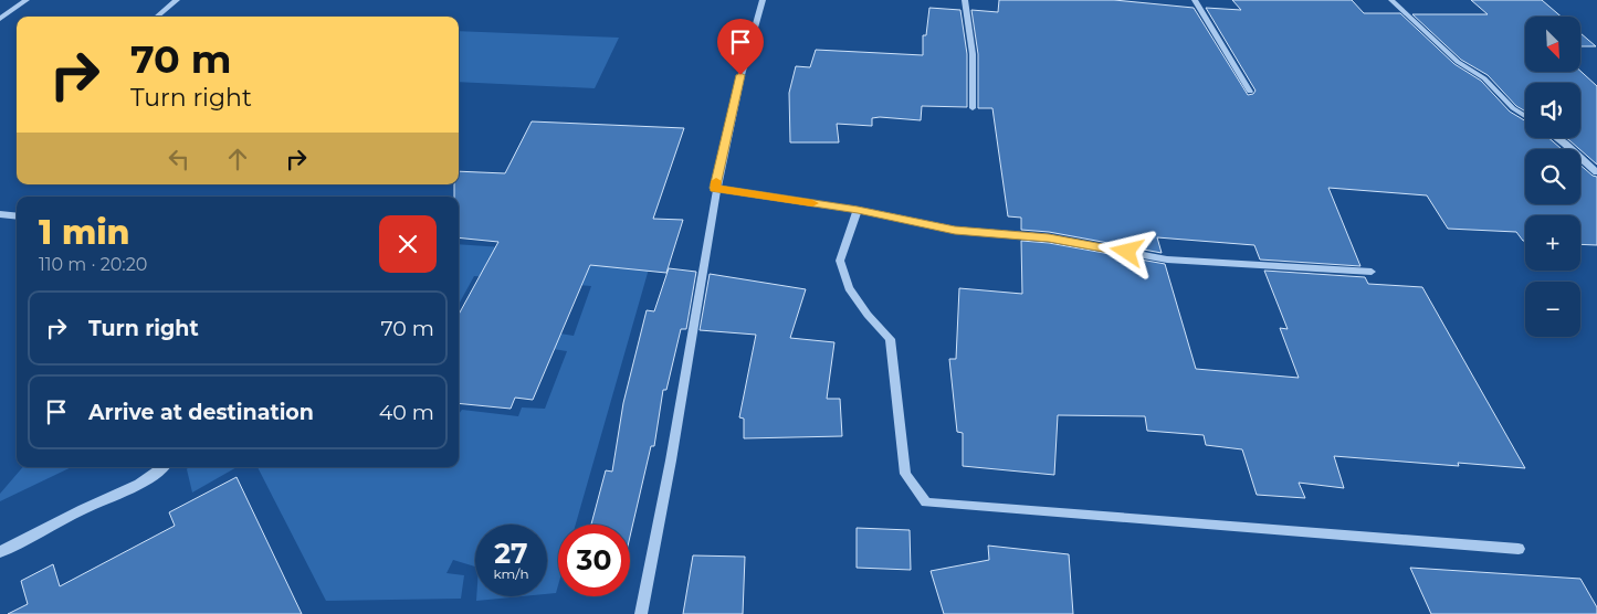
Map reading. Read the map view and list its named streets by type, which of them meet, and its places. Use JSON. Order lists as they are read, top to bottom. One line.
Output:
{"north":"bottom right","page":{"map_buttons":["+","−"],"turn":["70 m","Turn right"],"heading":["1 min","110 m · 20:20"],"list":[{"name":"Turn right","value":"70 m"},{"name":"Arrive at destination","value":"40 m"}],"speed":"27 km/h","limit":"30"}}
